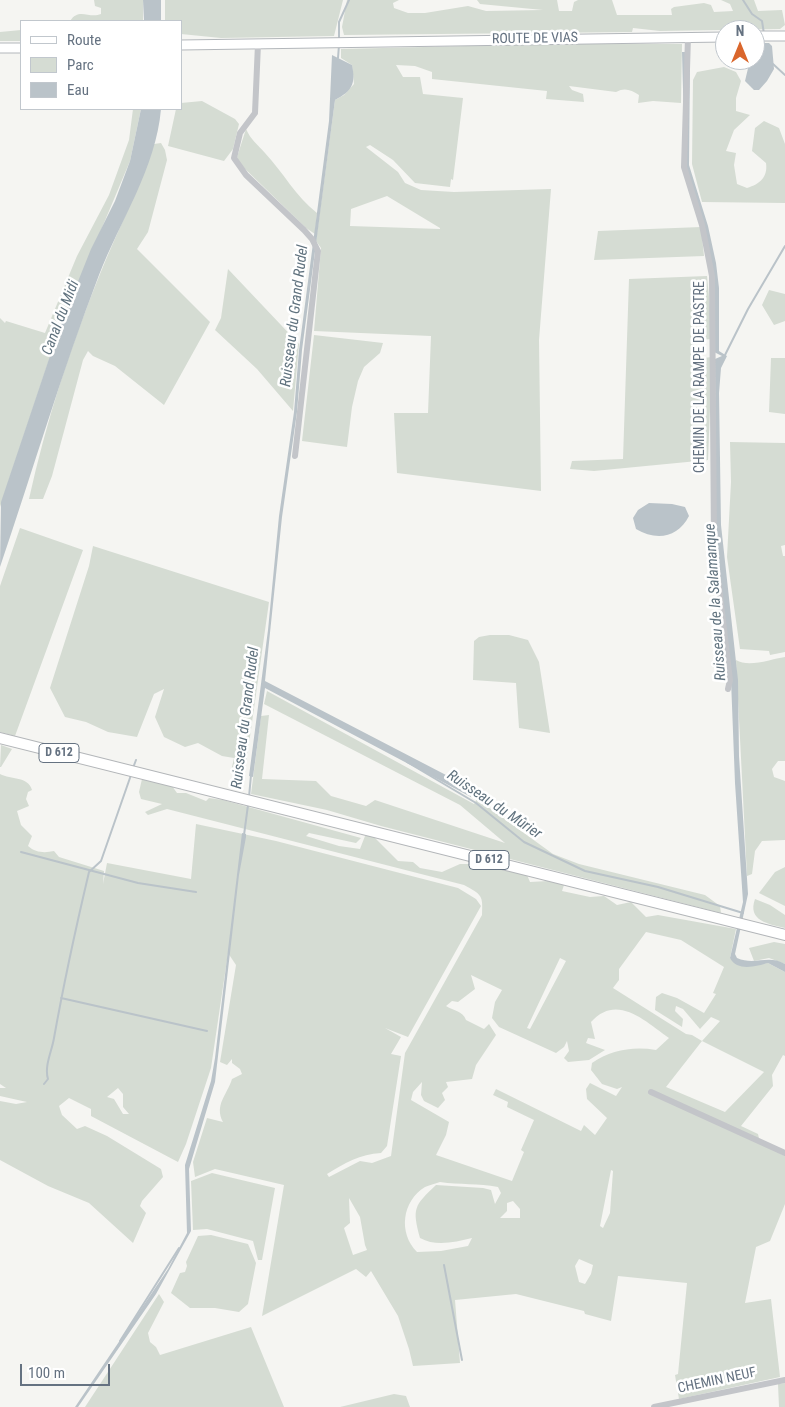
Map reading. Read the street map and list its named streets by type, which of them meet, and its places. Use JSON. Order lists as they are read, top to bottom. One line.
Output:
{"streets":{"highway":["D 612"],"main road":["ROUTE DE VIAS"],"street":["CHEMIN DE LA RAMPE DE PASTRE","CHEMIN NEUF"]},"crossings":[["ROUTE DE VIAS","CHEMIN DE LA RAMPE DE PASTRE"]],"water":["Ruisseau du Grand Rudel","Canal du Midi","Ruisseau de la Salamanque","Ruisseau du Mûrier"],"legend":["Route","Parc","Eau"],"scale_bar":"100 m","north":"top"}
